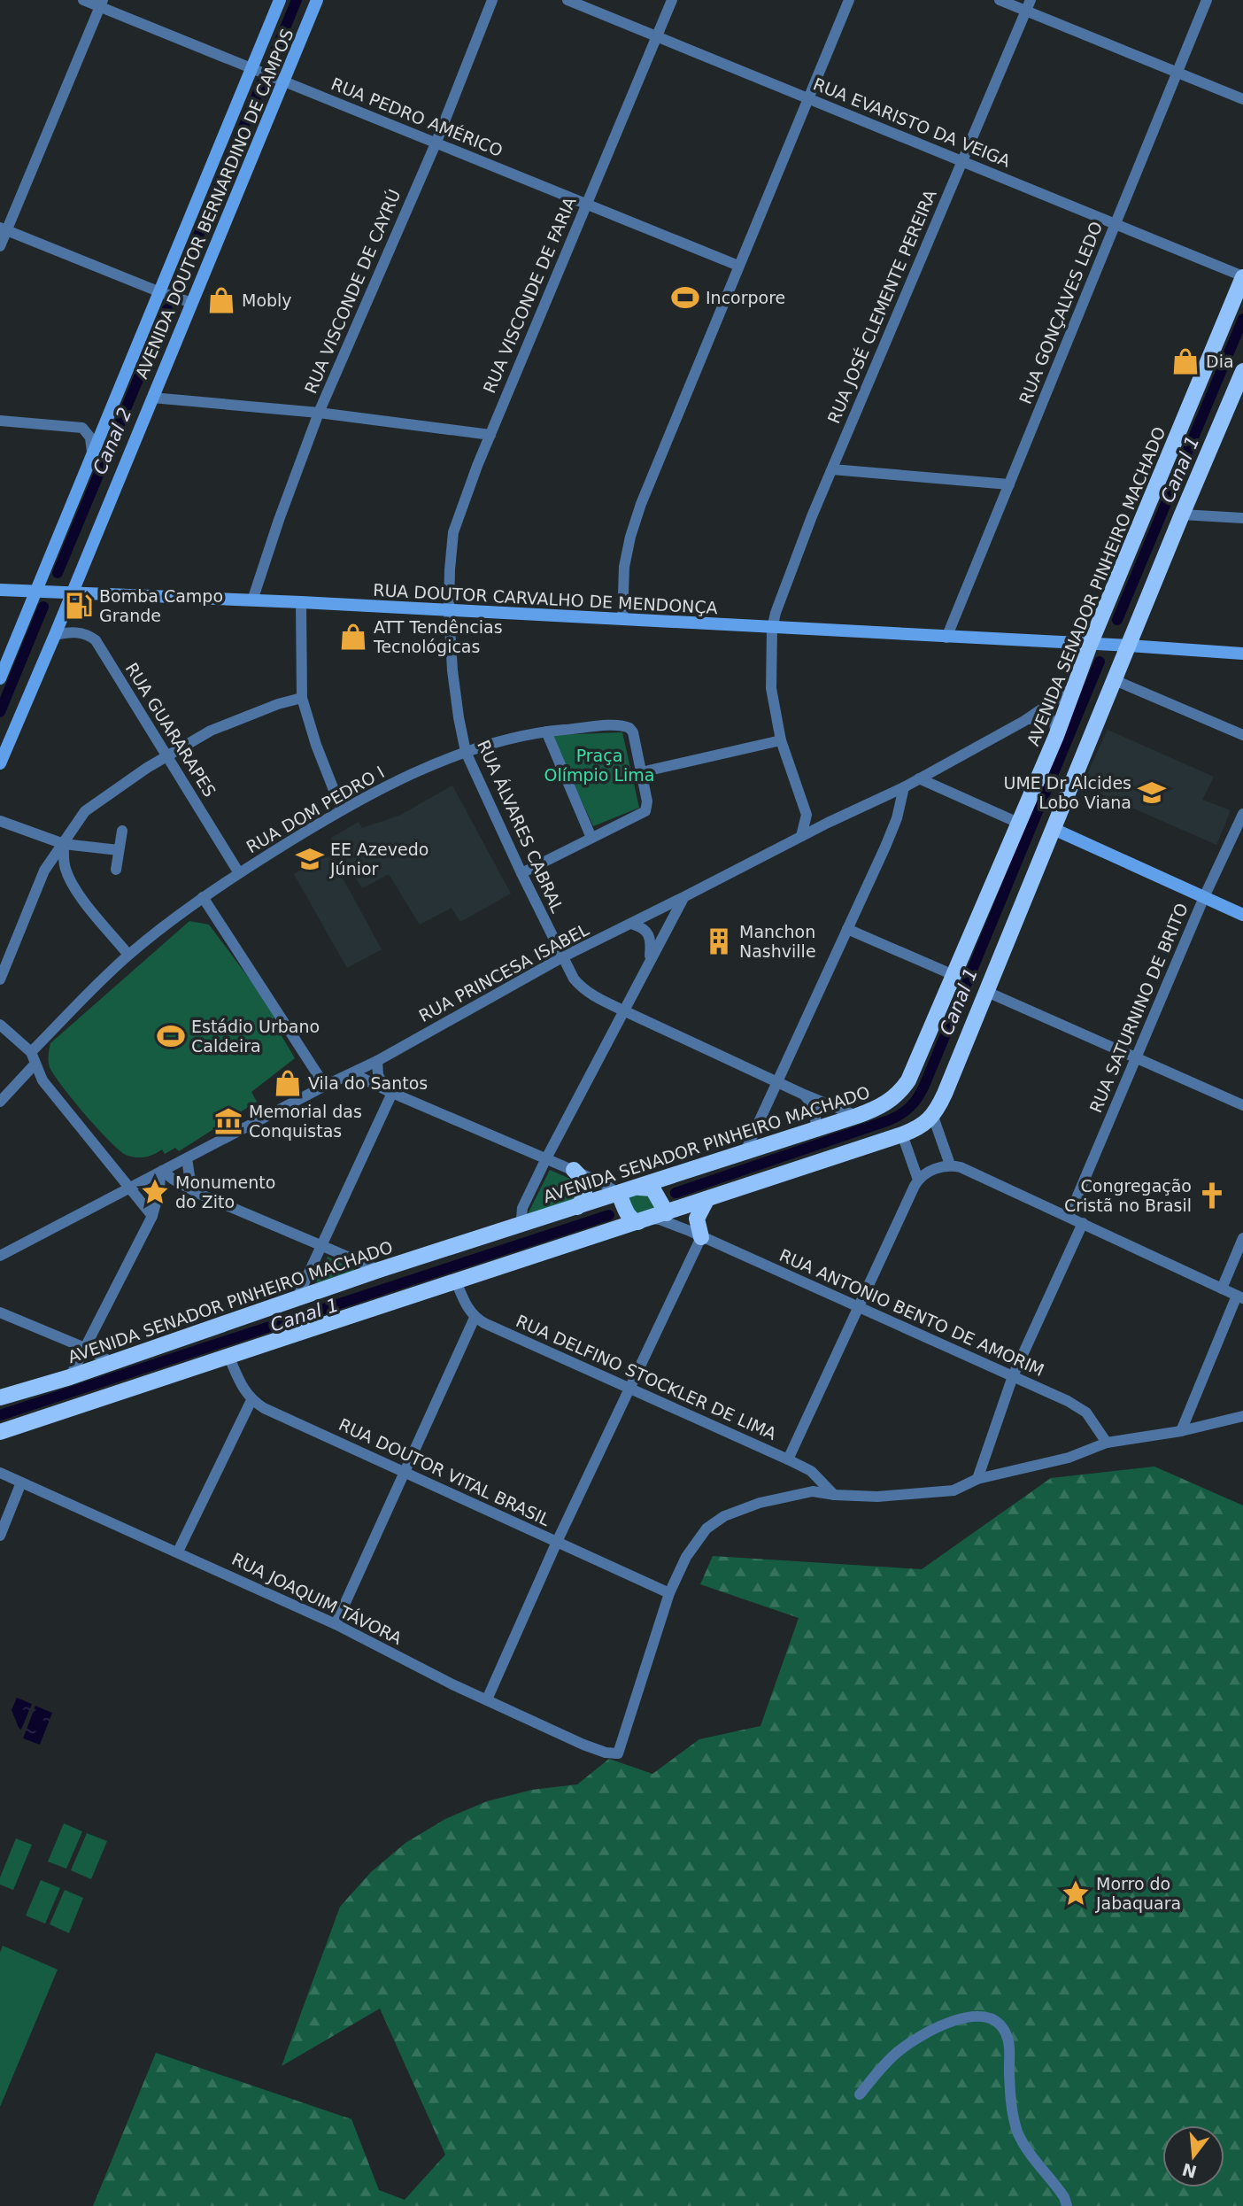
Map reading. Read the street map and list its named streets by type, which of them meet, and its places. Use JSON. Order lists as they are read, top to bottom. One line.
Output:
{"streets":{"main road":["AVENIDA DOUTOR BERNARDINO DE CAMPOS","AVENIDA SENADOR PINHEIRO MACHADO","RUA DOUTOR CARVALHO DE MENDONÇA"],"street":["RUA PEDRO AMÉRICO","RUA EVARISTO DA VEIGA","RUA VISCONDE DE CAYRÚ","RUA VISCONDE DE FARIA","RUA JOSÉ CLEMENTE PEREIRA","RUA GONÇALVES LEDO","RUA GUARARAPES","RUA DOM PEDRO I","RUA ÁLVARES CABRAL","RUA PRINCESA ISABEL","RUA SATURNINO DE BRITO","RUA ANTONIO BENTO DE AMORIM","RUA DELFINO STOCKLER DE LIMA","RUA DOUTOR VITAL BRASIL","RUA JOAQUIM TÁVORA"]},"crossings":[["RUA PEDRO AMÉRICO","AVENIDA DOUTOR BERNARDINO DE CAMPOS"],["RUA PEDRO AMÉRICO","RUA VISCONDE DE CAYRÚ"],["RUA PEDRO AMÉRICO","RUA VISCONDE DE FARIA"],["RUA EVARISTO DA VEIGA","RUA VISCONDE DE FARIA"],["RUA EVARISTO DA VEIGA","RUA JOSÉ CLEMENTE PEREIRA"],["RUA EVARISTO DA VEIGA","RUA GONÇALVES LEDO"],["RUA EVARISTO DA VEIGA","AVENIDA SENADOR PINHEIRO MACHADO"],["AVENIDA DOUTOR BERNARDINO DE CAMPOS","RUA DOUTOR CARVALHO DE MENDONÇA"],["AVENIDA DOUTOR BERNARDINO DE CAMPOS","RUA GUARARAPES"],["RUA VISCONDE DE CAYRÚ","RUA DOUTOR CARVALHO DE MENDONÇA"],["RUA VISCONDE DE FARIA","RUA DOUTOR CARVALHO DE MENDONÇA"],["RUA VISCONDE DE FARIA","RUA ÁLVARES CABRAL"],["RUA JOSÉ CLEMENTE PEREIRA","RUA DOUTOR CARVALHO DE MENDONÇA"],["RUA GONÇALVES LEDO","RUA DOUTOR CARVALHO DE MENDONÇA"],["AVENIDA SENADOR PINHEIRO MACHADO","RUA DOUTOR CARVALHO DE MENDONÇA"],["AVENIDA SENADOR PINHEIRO MACHADO","RUA ÁLVARES CABRAL"],["AVENIDA SENADOR PINHEIRO MACHADO","RUA PRINCESA ISABEL"],["RUA DOUTOR CARVALHO DE MENDONÇA","RUA ÁLVARES CABRAL"],["RUA GUARARAPES","RUA DOM PEDRO I"],["RUA DOM PEDRO I","RUA ÁLVARES CABRAL"],["RUA ÁLVARES CABRAL","RUA PRINCESA ISABEL"],["RUA DOUTOR VITAL BRASIL","RUA JOAQUIM TÁVORA"]],"water":["Canal 2","Canal 1"],"parks":["Praça Olímpio Lima"],"places":{"sports":["Incorpore","Estádio Urbano Caldeira"],"shop":["Mobly","Dia","ATT Tendências Tecnológicas","Vila do Santos"],"fuel station":["Bomba Campo Grande"],"school or university":["UME Dr Alcides Lobo Viana","EE Azevedo Júnior"],"building":["Manchon Nashville"],"museum":["Memorial das Conquistas"],"place":["Monumento do Zito","Morro do Jabaquara"],"church":["Congregação Cristã no Brasil"]},"north":"bottom"}
